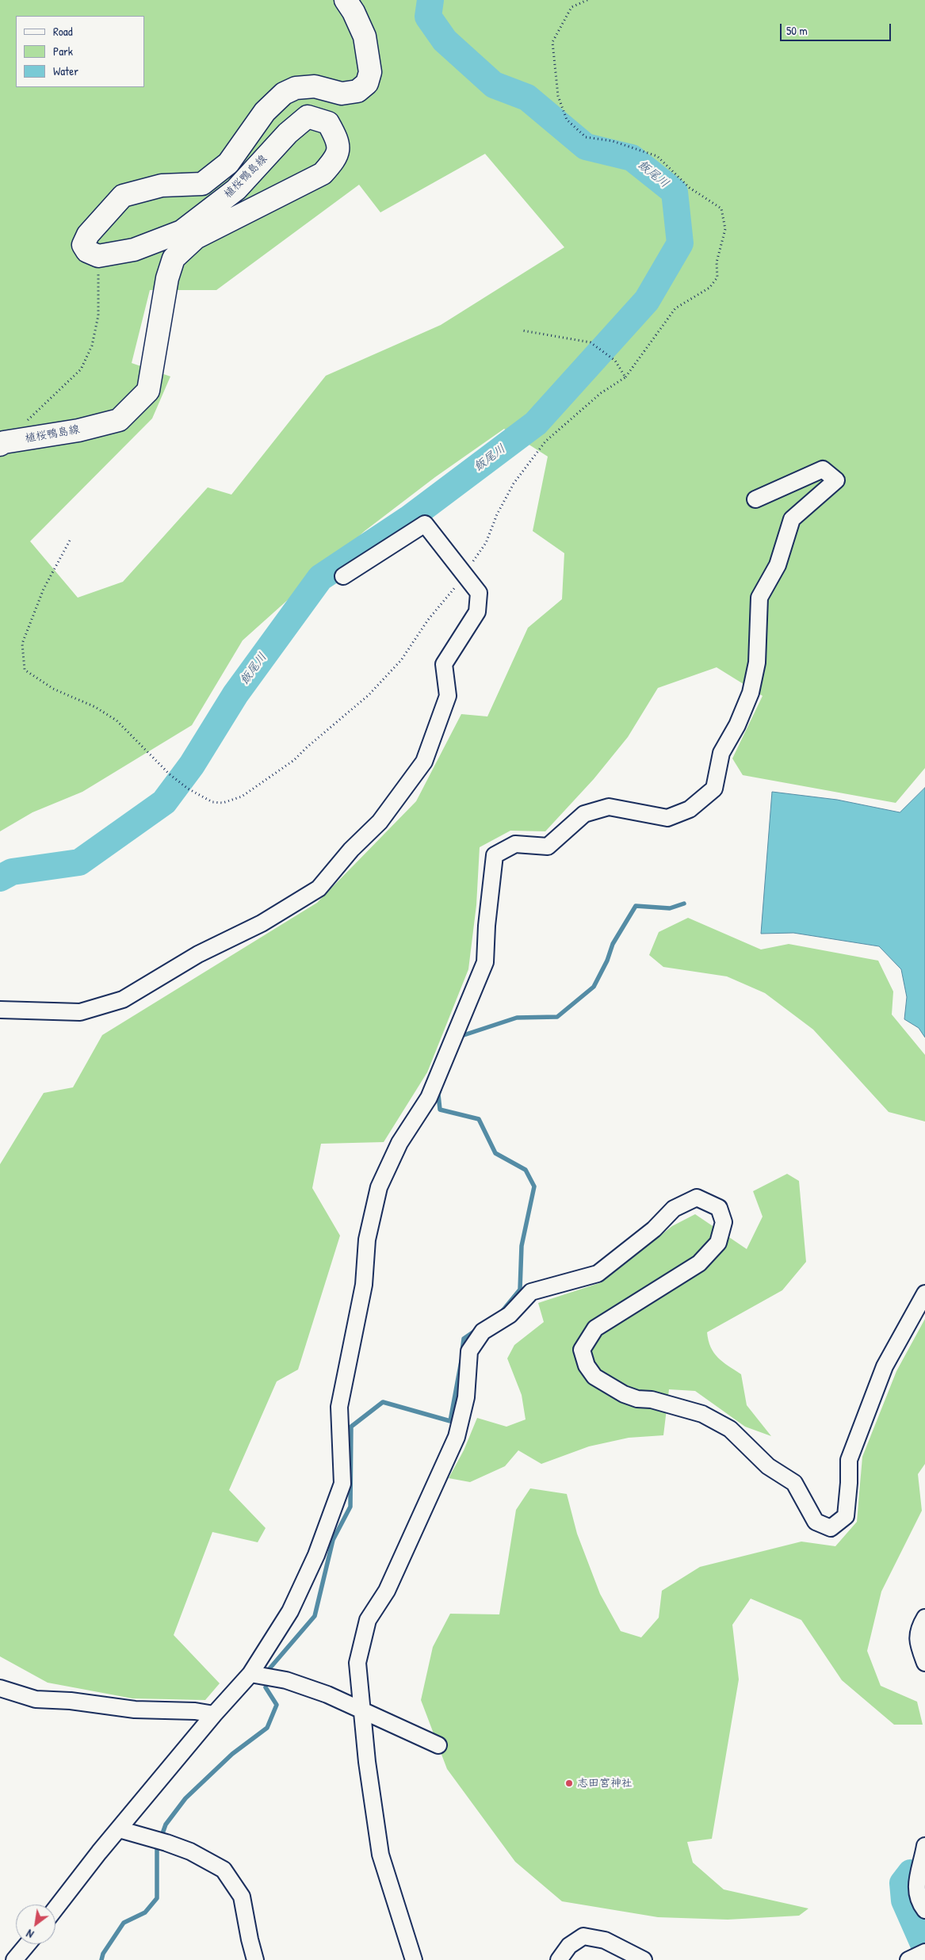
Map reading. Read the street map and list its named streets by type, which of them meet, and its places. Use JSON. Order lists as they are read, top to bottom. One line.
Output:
{"streets":{"main road":["植桜鴨島線"]},"water":["飯尾川"],"places":["志田宮神社"],"legend":["Road","Park","Water"],"scale_bar":"50 m","north":"bottom left"}
